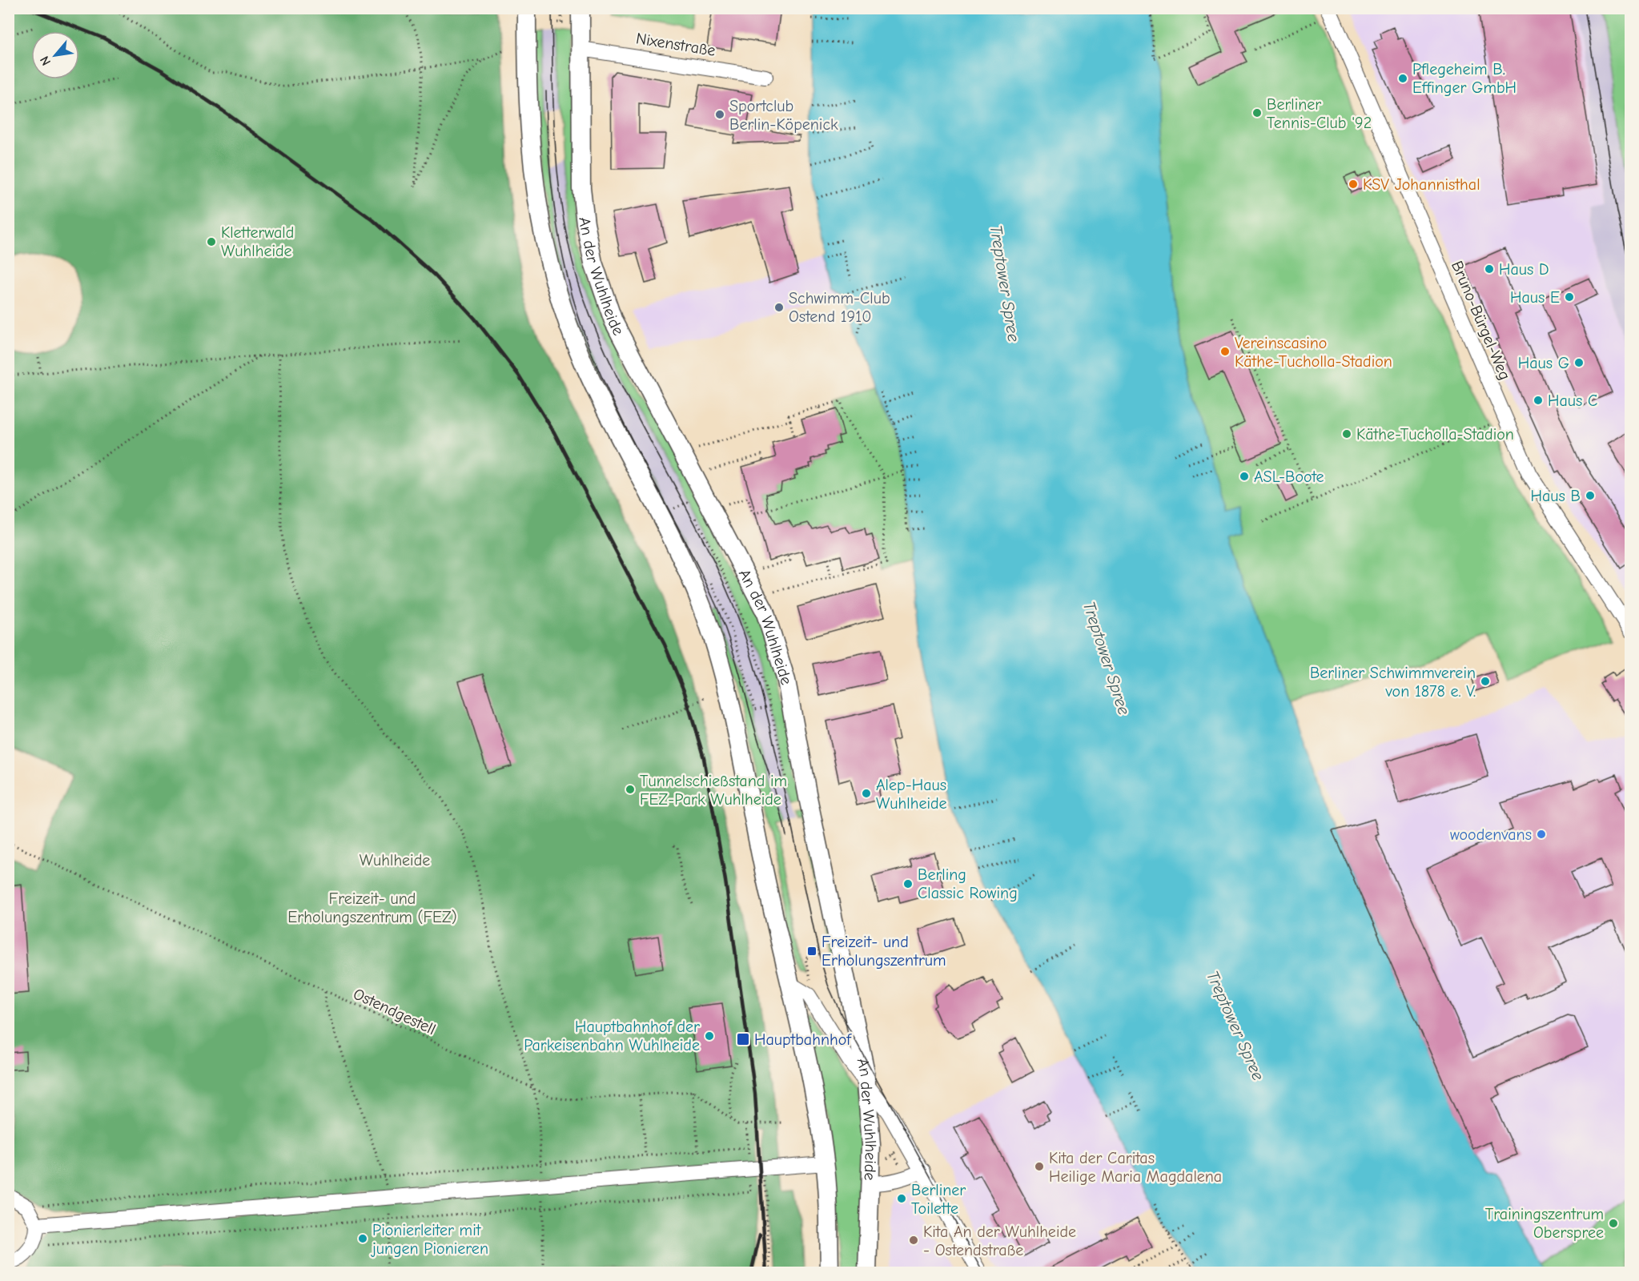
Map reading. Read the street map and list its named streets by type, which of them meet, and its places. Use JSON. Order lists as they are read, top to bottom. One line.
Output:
{"streets":{"main road":["An der Wuhlheide"],"street":["Nixenstraße","Bruno-Bürgel-Weg"],"path":["Ostendgestell"]},"crossings":[["Nixenstraße","An der Wuhlheide"]],"water":["Treptower Spree"],"parks":["Wuhlheide","Freizeit- und Erholungszentrum (FEZ)"],"places":{"other":["Pflegeheim B. Effinger GmbH","Berliner Tennis-Club '92","Sportclub Berlin-Köpenick","KSV Johannisthal","Kletterwald Wuhlheide","Haus D","Haus E","Schwimm-Club Ostend 1910","Vereinscasino Käthe-Tucholla-Stadion","Haus G","Haus C","Käthe-Tucholla-Stadion","ASL-Boote","Haus B","Berliner Schwimmverein von 1878 e. V.","Tunnelschießstand im FEZ-Park Wuhlheide","Alep-Haus Wuhlheide","woodenvans","Berling Classic Rowing","Hauptbahnhof der Parkeisenbahn Wuhlheide","Kita der Caritas Heilige Maria Magdalena","Berliner Toilette","Trainingszentrum Oberspree","Pionierleiter mit jungen Pionieren","Kita An der Wuhlheide - Ostendstraße"],"transit":["Freizeit- und Erholungszentrum","Hauptbahnhof"]},"north":"bottom left"}
